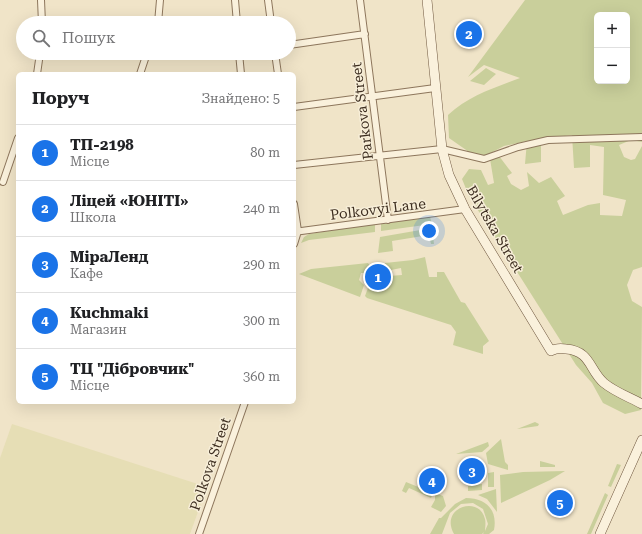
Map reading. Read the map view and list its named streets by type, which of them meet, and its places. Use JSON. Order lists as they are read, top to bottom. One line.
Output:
{"streets":{"main road":["Bilytska Street"],"street":["Parkova Street","Polkovyi Lane","Polkova Street"]},"crossings":[["Parkova Street","Polkovyi Lane"],["Polkovyi Lane","Bilytska Street"]],"page":{"map_buttons":["+","−"],"search":"Пошук","pins":["2","1","3","4","5"],"heading":["Поруч","Знайдено: 5"],"list":[{"mark":"1","name":"ТП-2198","note":"Місце","value":"80 m"},{"mark":"2","name":"Ліцей «ЮНІТІ»","note":"Школа","value":"240 m"},{"mark":"3","name":"МіраЛенд","note":"Кафе","value":"290 m"},{"mark":"4","name":"Kuchmaki","note":"Магазин","value":"300 m"},{"mark":"5","name":"ТЦ \"Дібровчик\"","note":"Місце","value":"360 m"}]}}
